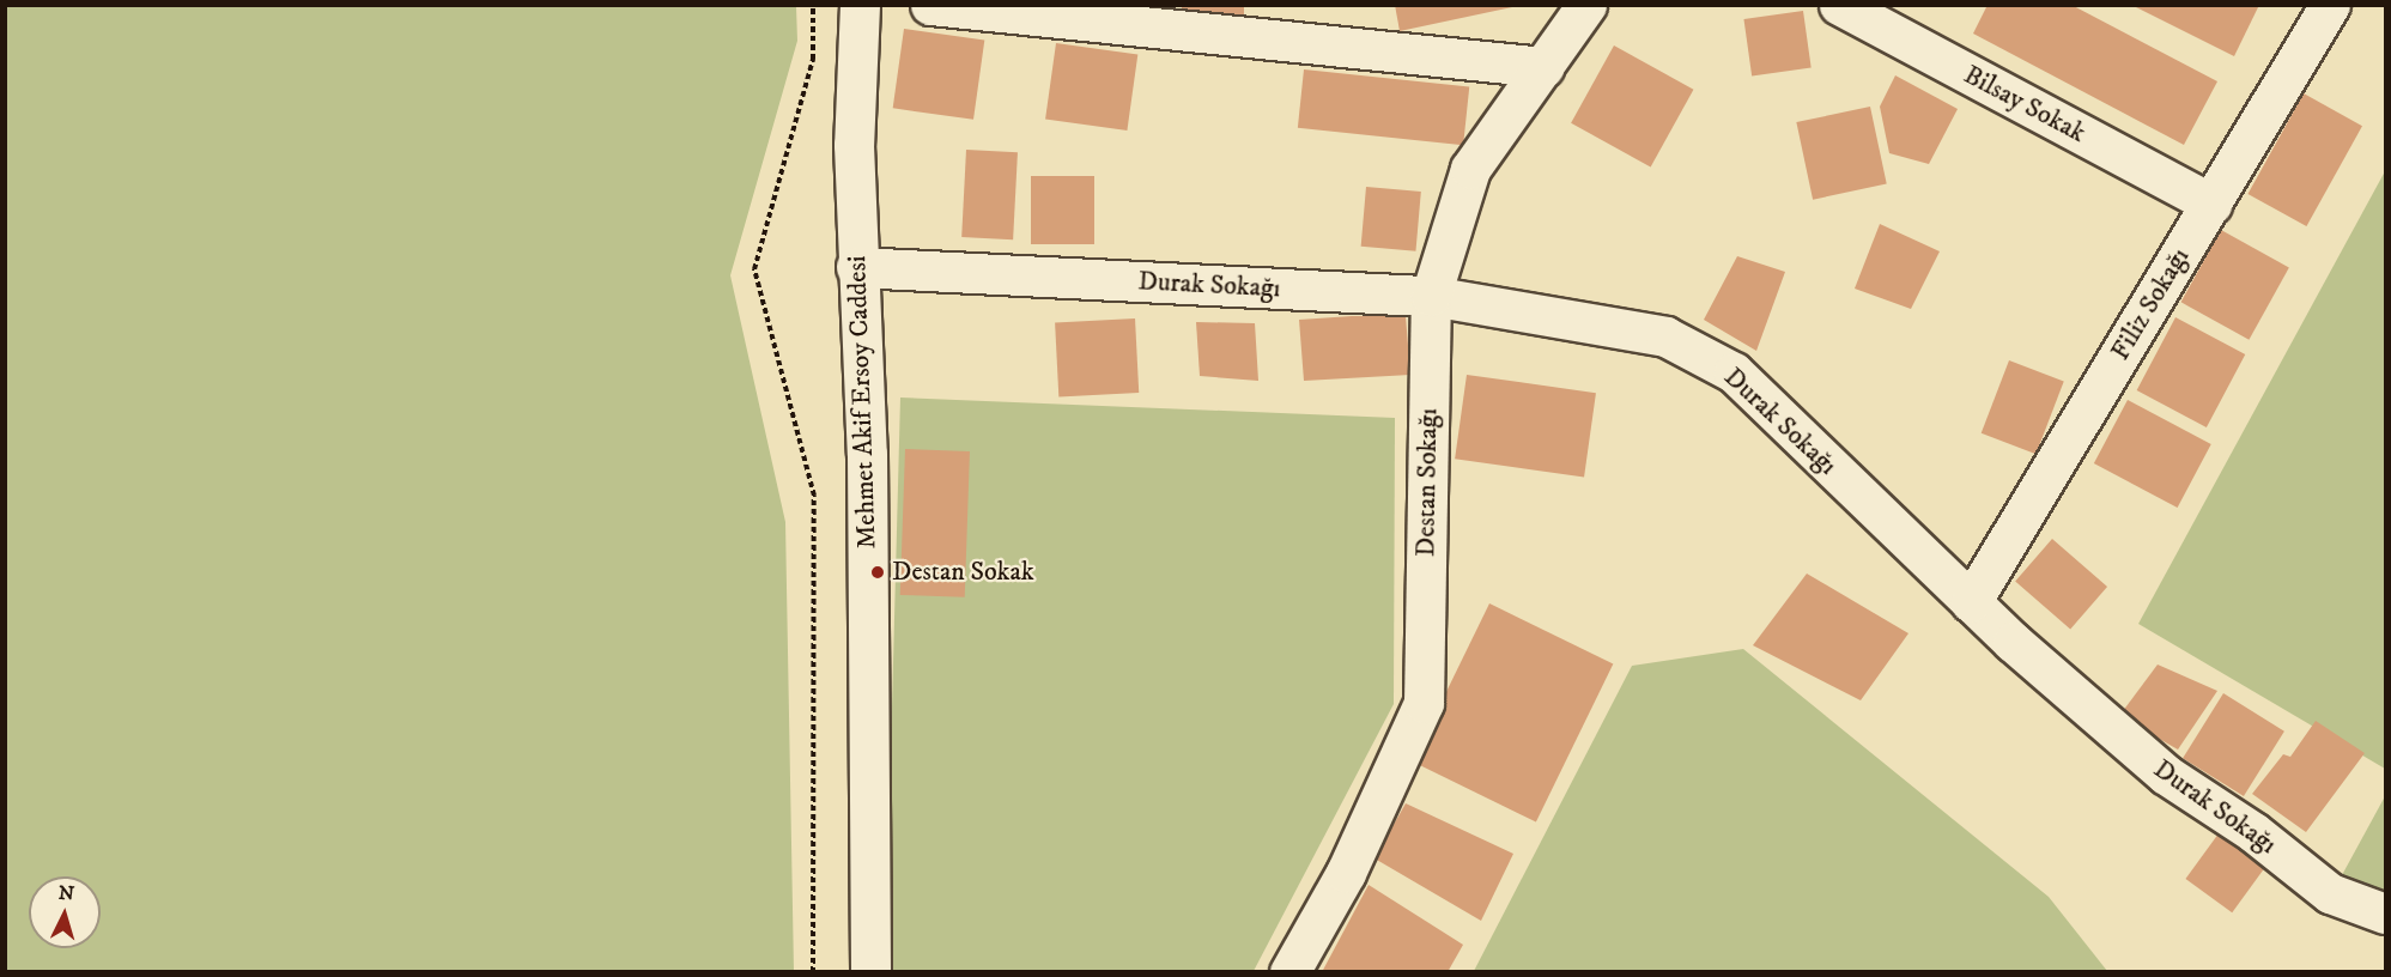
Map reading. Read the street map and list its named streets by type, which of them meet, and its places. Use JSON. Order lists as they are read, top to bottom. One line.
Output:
{"streets":{"street":["Bilsay Sokak","Durak Sokağı","Filiz Sokağı","Mehmet Akif Ersoy Caddesi","Destan Sokağı"]},"crossings":[["Bilsay Sokak","Filiz Sokağı"],["Durak Sokağı","Filiz Sokağı"],["Durak Sokağı","Mehmet Akif Ersoy Caddesi"],["Durak Sokağı","Destan Sokağı"]],"places":["Destan Sokak"],"north":"top"}
